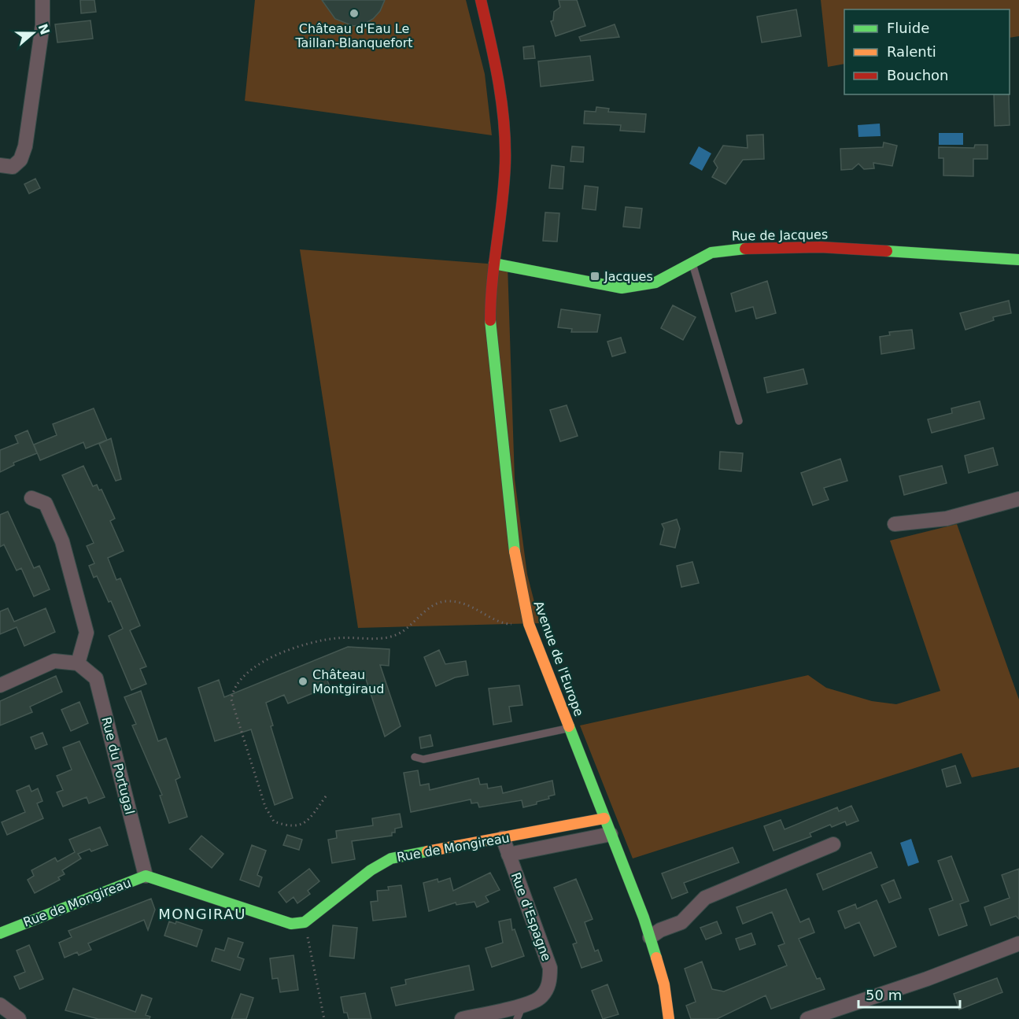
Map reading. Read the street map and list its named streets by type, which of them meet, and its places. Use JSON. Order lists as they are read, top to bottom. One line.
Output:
{"streets":{"street":["Rue de Jacques","Avenue de l'Europe","Rue du Portugal","Rue de Mongireau","Rue d'Espagne"]},"crossings":[["Rue de Jacques","Avenue de l'Europe"],["Avenue de l'Europe","Rue de Mongireau"],["Rue du Portugal","Rue de Mongireau"],["Rue de Mongireau","Rue d'Espagne"]],"districts":["MONGIRAU"],"places":{"other":["Château d'Eau Le Taillan-Blanquefort","Château Montgiraud"],"transit":["Jacques"]},"legend":["Fluide","Ralenti","Bouchon"],"scale_bar":"50 m","north":"right"}
